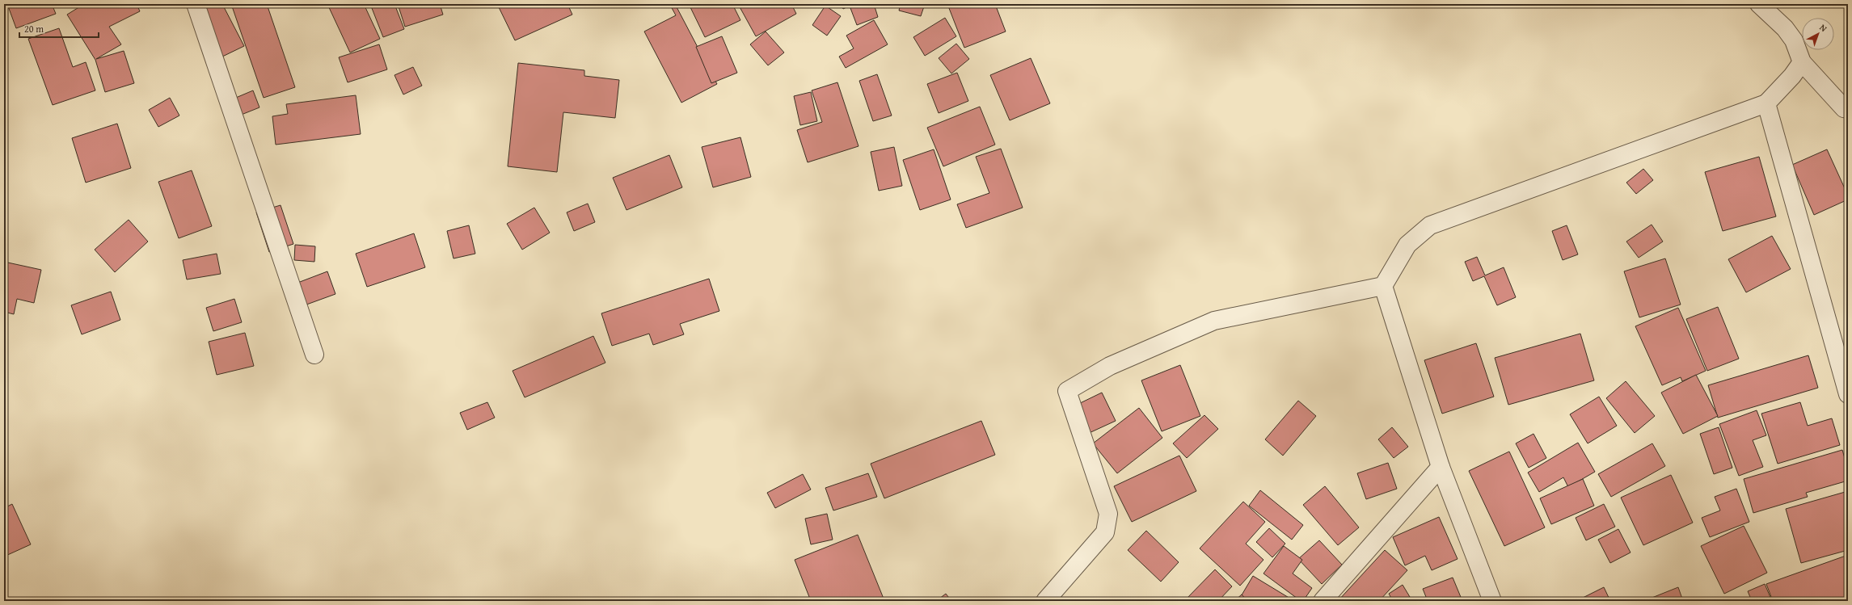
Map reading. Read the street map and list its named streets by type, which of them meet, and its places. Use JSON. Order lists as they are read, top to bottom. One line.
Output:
{"scale_bar":"20 m","north":"top right"}
